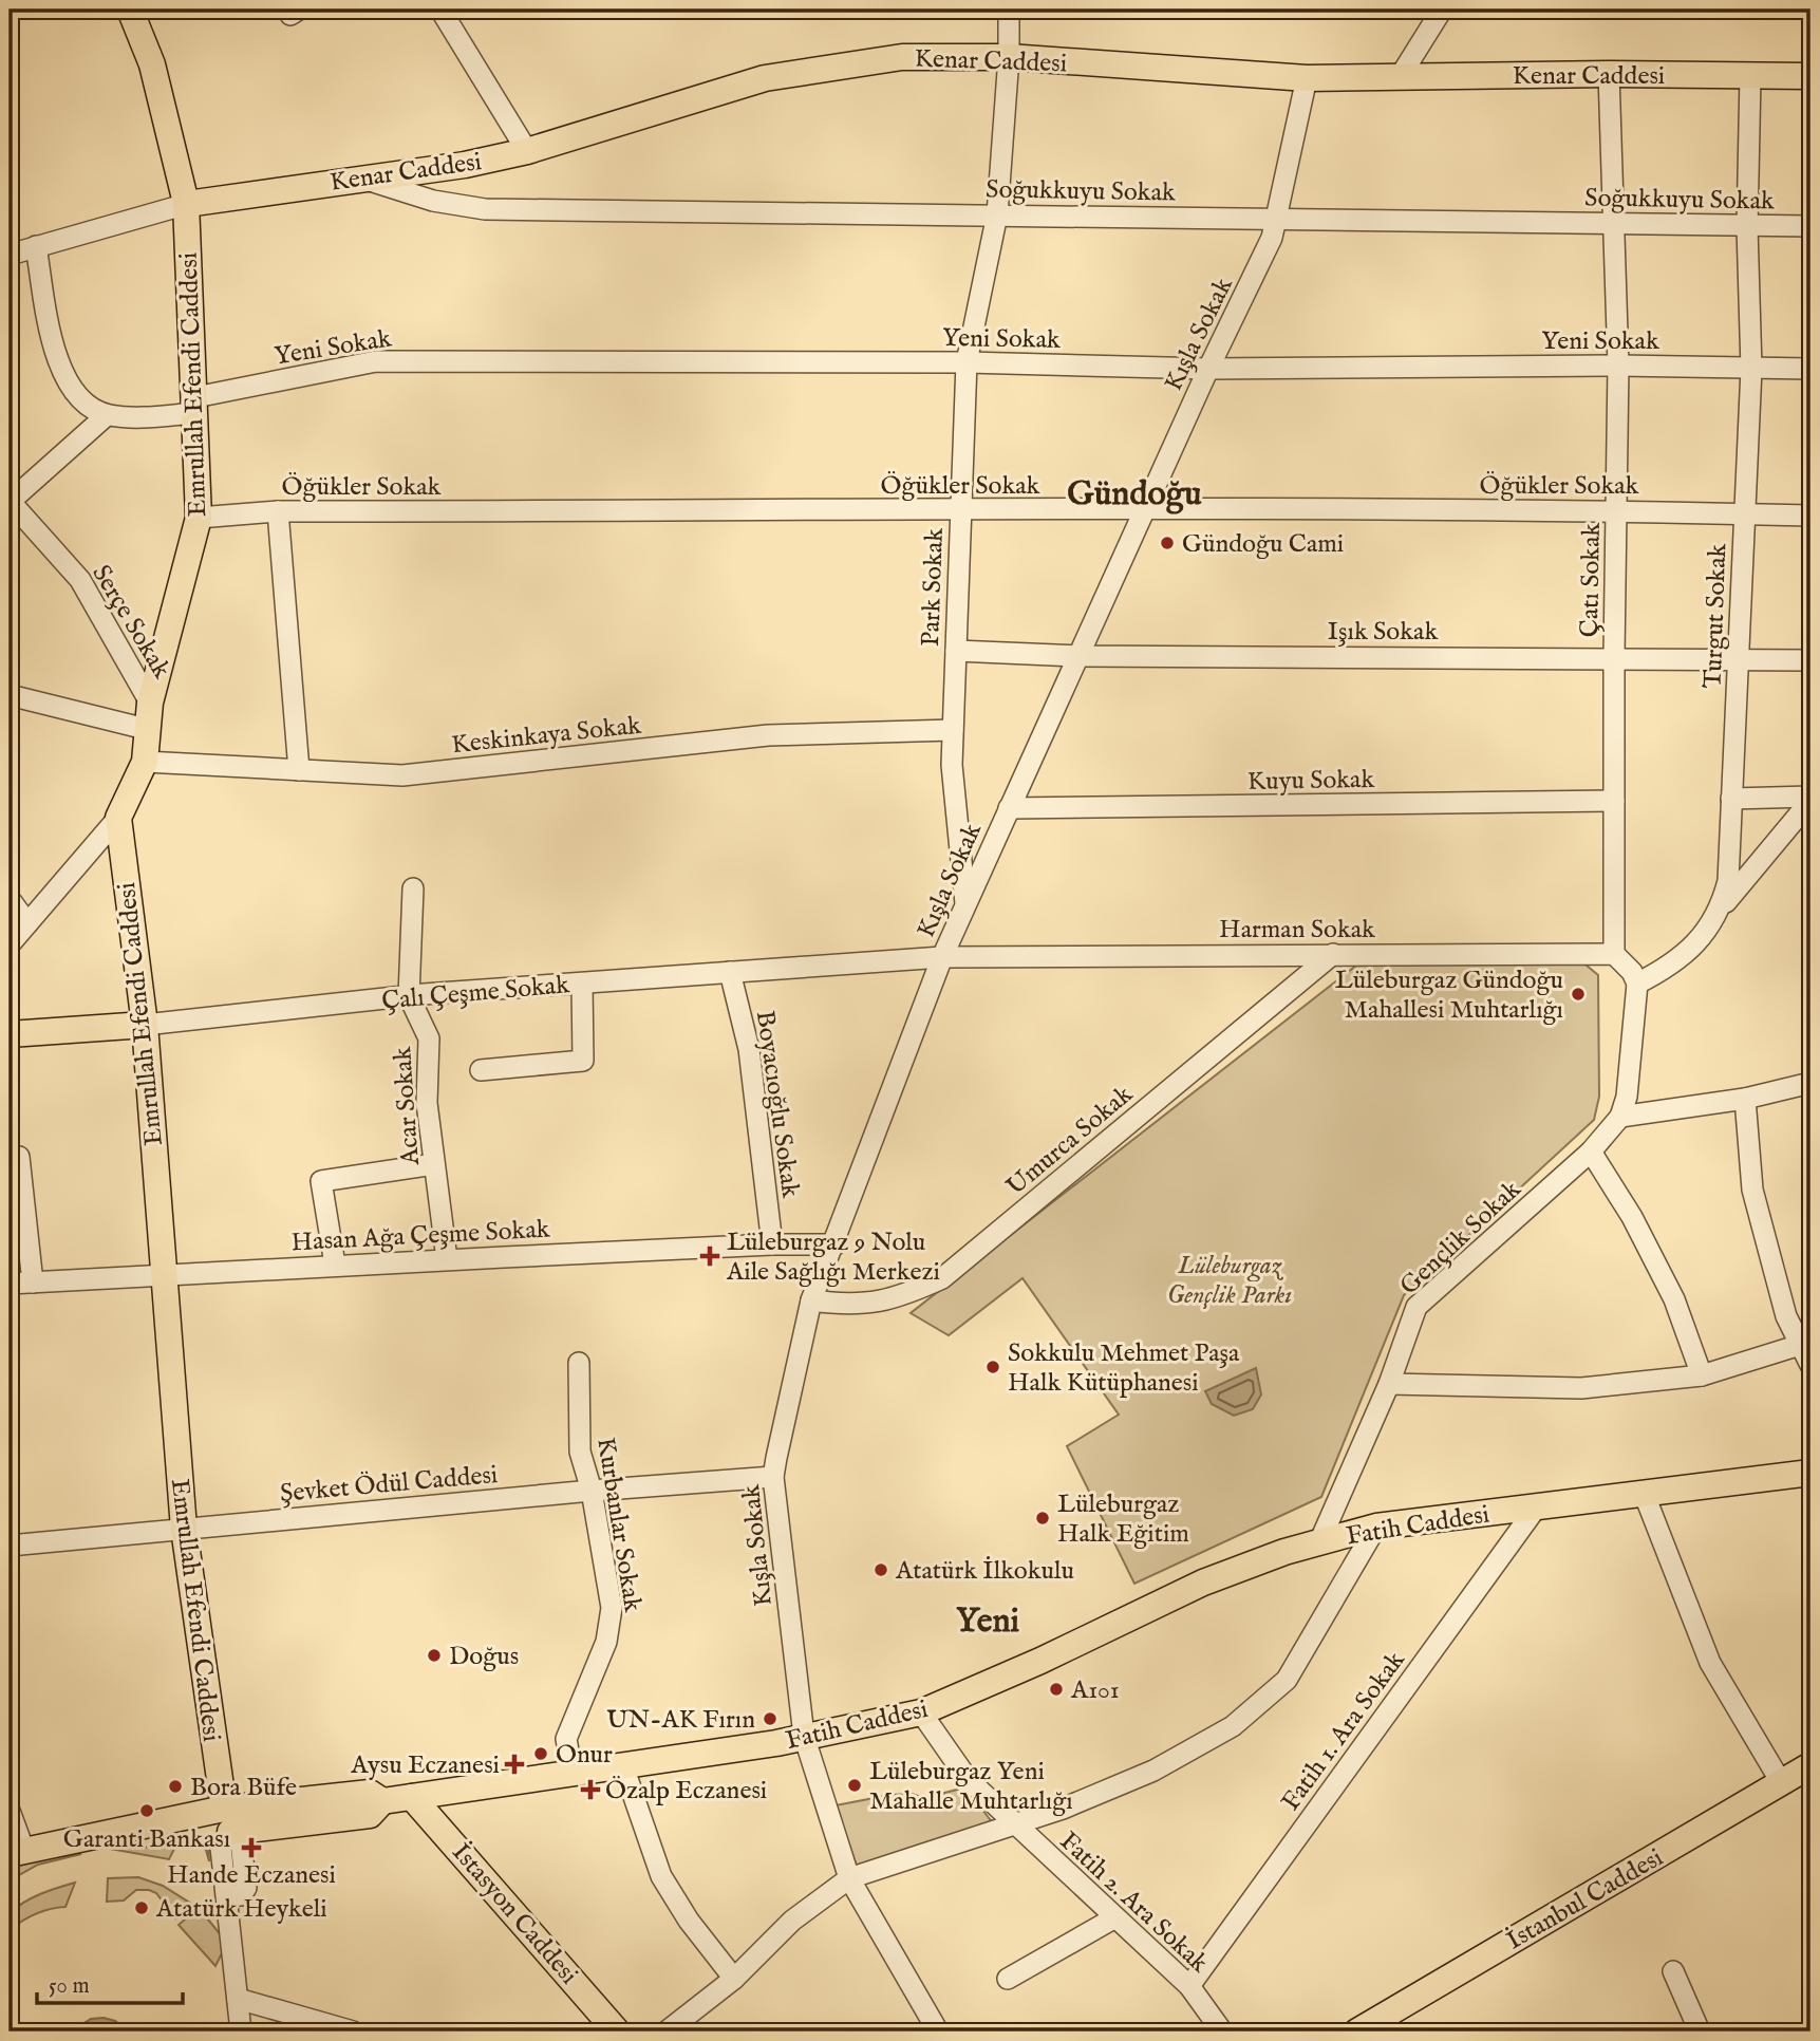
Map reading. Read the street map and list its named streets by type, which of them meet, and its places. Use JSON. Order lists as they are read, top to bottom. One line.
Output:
{"streets":{"main road":["Kenar Caddesi","Emrullah Efendi Caddesi","Çalı Çeşme Sokak","Fatih Caddesi","İstanbul Caddesi","İstasyon Caddesi"],"street":["Soğukkuyu Sokak","Kışla Sokak","Yeni Sokak","Öğükler Sokak","Çatı Sokak","Park Sokak","Turgut Sokak","Serçe Sokak","Işık Sokak","Keskinkaya Sokak","Kuyu Sokak","Harman Sokak","Boyacıoğlu Sokak","Acar Sokak","Umurca Sokak","Hasan Ağa Çeşme Sokak","Gençlik Sokak","Şevket Ödül Caddesi","Kurbanlar Sokak","Fatih 1. Ara Sokak","Fatih 2. Ara Sokak"]},"crossings":[["Kenar Caddesi","Soğukkuyu Sokak"],["Kenar Caddesi","Kışla Sokak"],["Kenar Caddesi","Emrullah Efendi Caddesi"],["Kenar Caddesi","Çatı Sokak"],["Kenar Caddesi","Park Sokak"],["Kenar Caddesi","Turgut Sokak"],["Soğukkuyu Sokak","Kışla Sokak"],["Soğukkuyu Sokak","Çatı Sokak"],["Soğukkuyu Sokak","Park Sokak"],["Soğukkuyu Sokak","Turgut Sokak"],["Kışla Sokak","Yeni Sokak"],["Kışla Sokak","Öğükler Sokak"],["Kışla Sokak","Park Sokak"],["Kışla Sokak","Işık Sokak"],["Kışla Sokak","Kuyu Sokak"],["Kışla Sokak","Harman Sokak"],["Kışla Sokak","Çalı Çeşme Sokak"],["Kışla Sokak","Umurca Sokak"],["Kışla Sokak","Hasan Ağa Çeşme Sokak"],["Kışla Sokak","Şevket Ödül Caddesi"],["Kışla Sokak","Fatih Caddesi"],["Yeni Sokak","Emrullah Efendi Caddesi"],["Yeni Sokak","Çatı Sokak"],["Yeni Sokak","Park Sokak"],["Yeni Sokak","Turgut Sokak"],["Emrullah Efendi Caddesi","Öğükler Sokak"],["Emrullah Efendi Caddesi","Serçe Sokak"],["Emrullah Efendi Caddesi","Keskinkaya Sokak"],["Emrullah Efendi Caddesi","Çalı Çeşme Sokak"],["Emrullah Efendi Caddesi","Hasan Ağa Çeşme Sokak"],["Emrullah Efendi Caddesi","Şevket Ödül Caddesi"],["Emrullah Efendi Caddesi","Fatih Caddesi"],["Öğükler Sokak","Çatı Sokak"],["Öğükler Sokak","Park Sokak"],["Öğükler Sokak","Turgut Sokak"],["Çatı Sokak","Işık Sokak"],["Çatı Sokak","Kuyu Sokak"],["Çatı Sokak","Harman Sokak"],["Park Sokak","Işık Sokak"],["Park Sokak","Keskinkaya Sokak"],["Turgut Sokak","Işık Sokak"],["Harman Sokak","Çalı Çeşme Sokak"],["Harman Sokak","Umurca Sokak"],["Çalı Çeşme Sokak","Boyacıoğlu Sokak"],["Çalı Çeşme Sokak","Acar Sokak"],["Boyacıoğlu Sokak","Hasan Ağa Çeşme Sokak"],["Acar Sokak","Hasan Ağa Çeşme Sokak"],["Gençlik Sokak","Fatih Caddesi"],["Şevket Ödül Caddesi","Kurbanlar Sokak"],["Kurbanlar Sokak","Fatih Caddesi"],["Fatih Caddesi","Fatih 1. Ara Sokak"],["Fatih Caddesi","Fatih 2. Ara Sokak"],["Fatih Caddesi","İstasyon Caddesi"],["Fatih 1. Ara Sokak","Fatih 2. Ara Sokak"]],"districts":["Gündoğu","Yeni"],"parks":["Lüleburgaz Gençlik Parkı"],"places":{"other":["Gündoğu Cami","Lüleburgaz Gündoğu Mahallesi Muhtarlığı","Sokkulu Mehmet Paşa Halk Kütüphanesi","Lüleburgaz Halk Eğitim","Atatürk İlkokulu","Doğus","A101","UN-AK Fırın","Onur","Lüleburgaz Yeni Mahalle Muhtarlığı","Bora Büfe","Garanti Bankası","Atatürk Heykeli"],"health":["Lüleburgaz 9 Nolu Aile Sağlığı Merkezi","Aysu Eczanesi","Özalp Eczanesi","Hande Eczanesi"]},"scale_bar":"50 m"}
